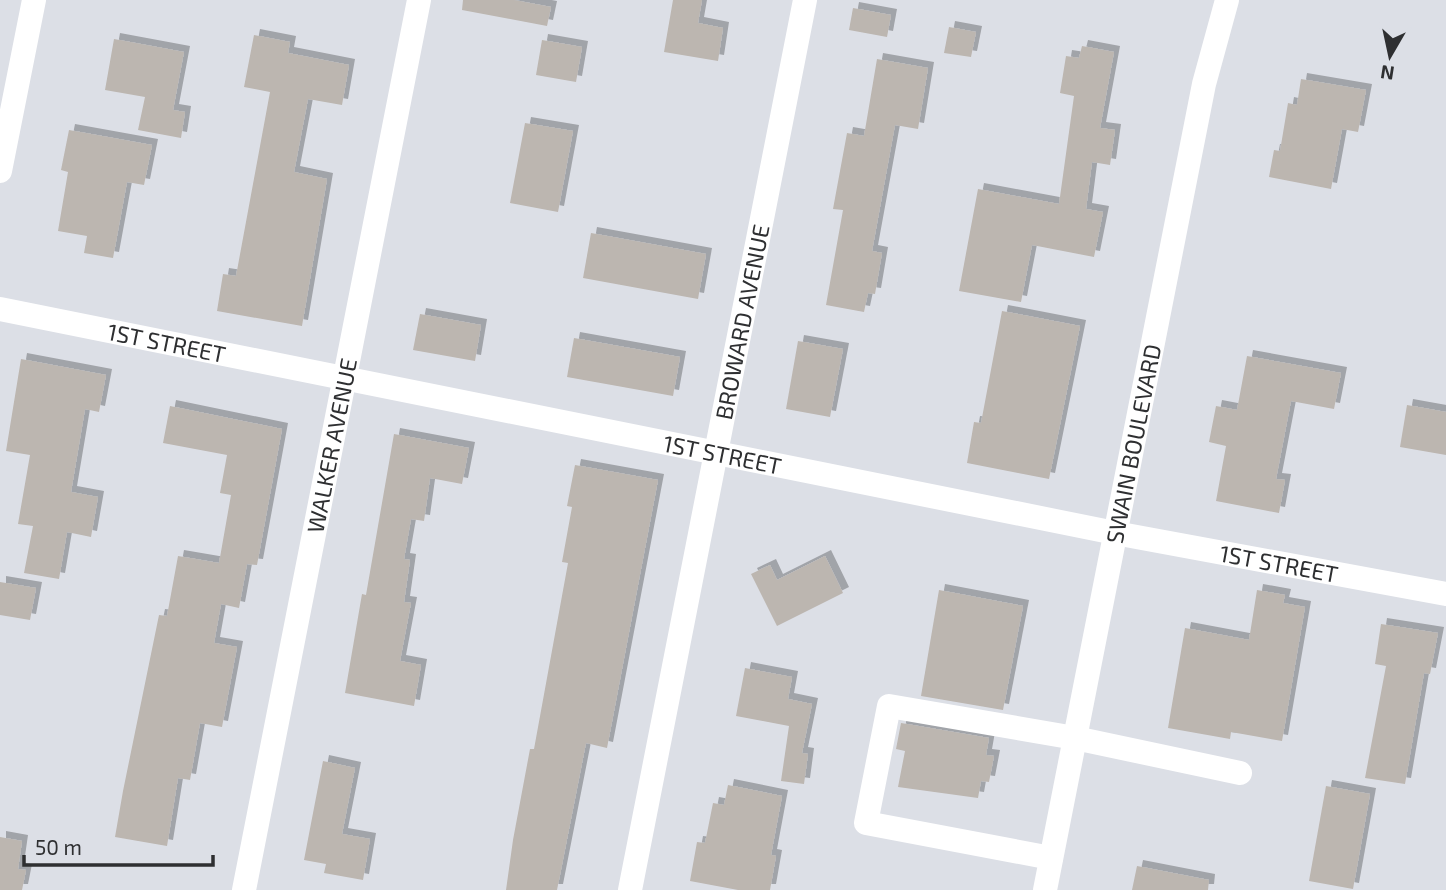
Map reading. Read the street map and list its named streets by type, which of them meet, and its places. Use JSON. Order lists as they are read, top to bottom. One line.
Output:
{"streets":{"street":["BROWARD AVENUE","1ST STREET","SWAIN BOULEVARD","WALKER AVENUE"]},"crossings":[["BROWARD AVENUE","1ST STREET"],["1ST STREET","SWAIN BOULEVARD"],["1ST STREET","WALKER AVENUE"]],"scale_bar":"50 m","north":"bottom"}
